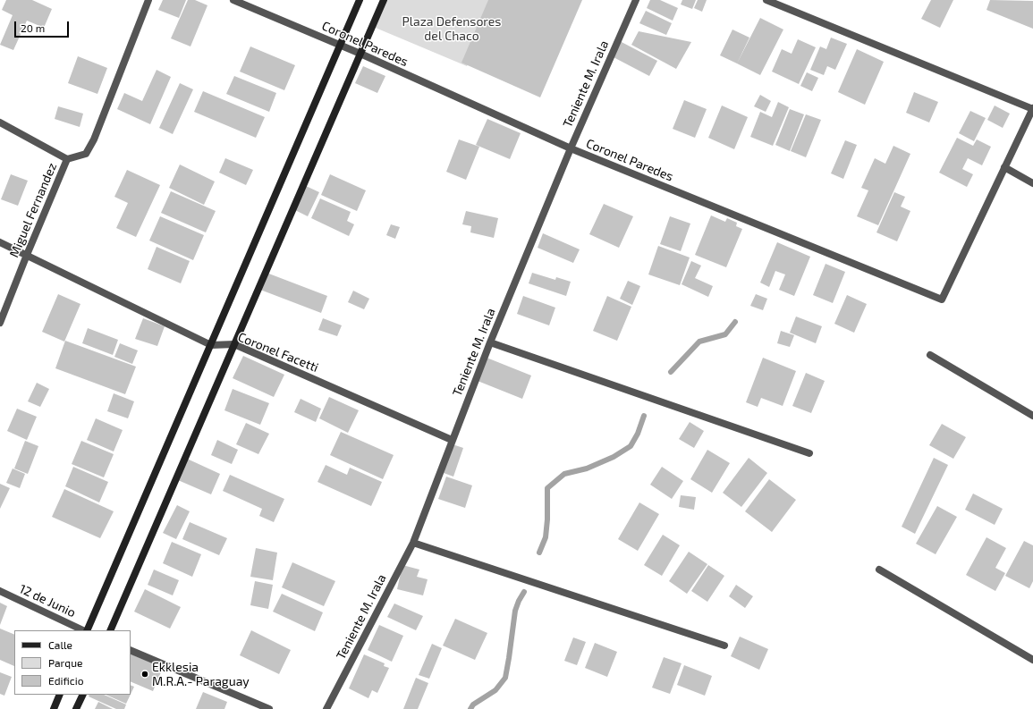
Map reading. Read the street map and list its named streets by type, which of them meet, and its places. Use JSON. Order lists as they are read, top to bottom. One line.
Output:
{"streets":{"street":["Coronel Paredes","Teniente M. Irala","Miguel Fernandez","Coronel Facetti","12 de Junio"]},"crossings":[["Coronel Paredes","Teniente M. Irala"],["Teniente M. Irala","Coronel Facetti"],["Miguel Fernandez","Coronel Facetti"]],"parks":["Plaza Defensores del Chaco"],"places":["Ekklesia M.R.A.- Paraguay"],"legend":["Calle","Parque","Edificio"],"scale_bar":"20 m"}
